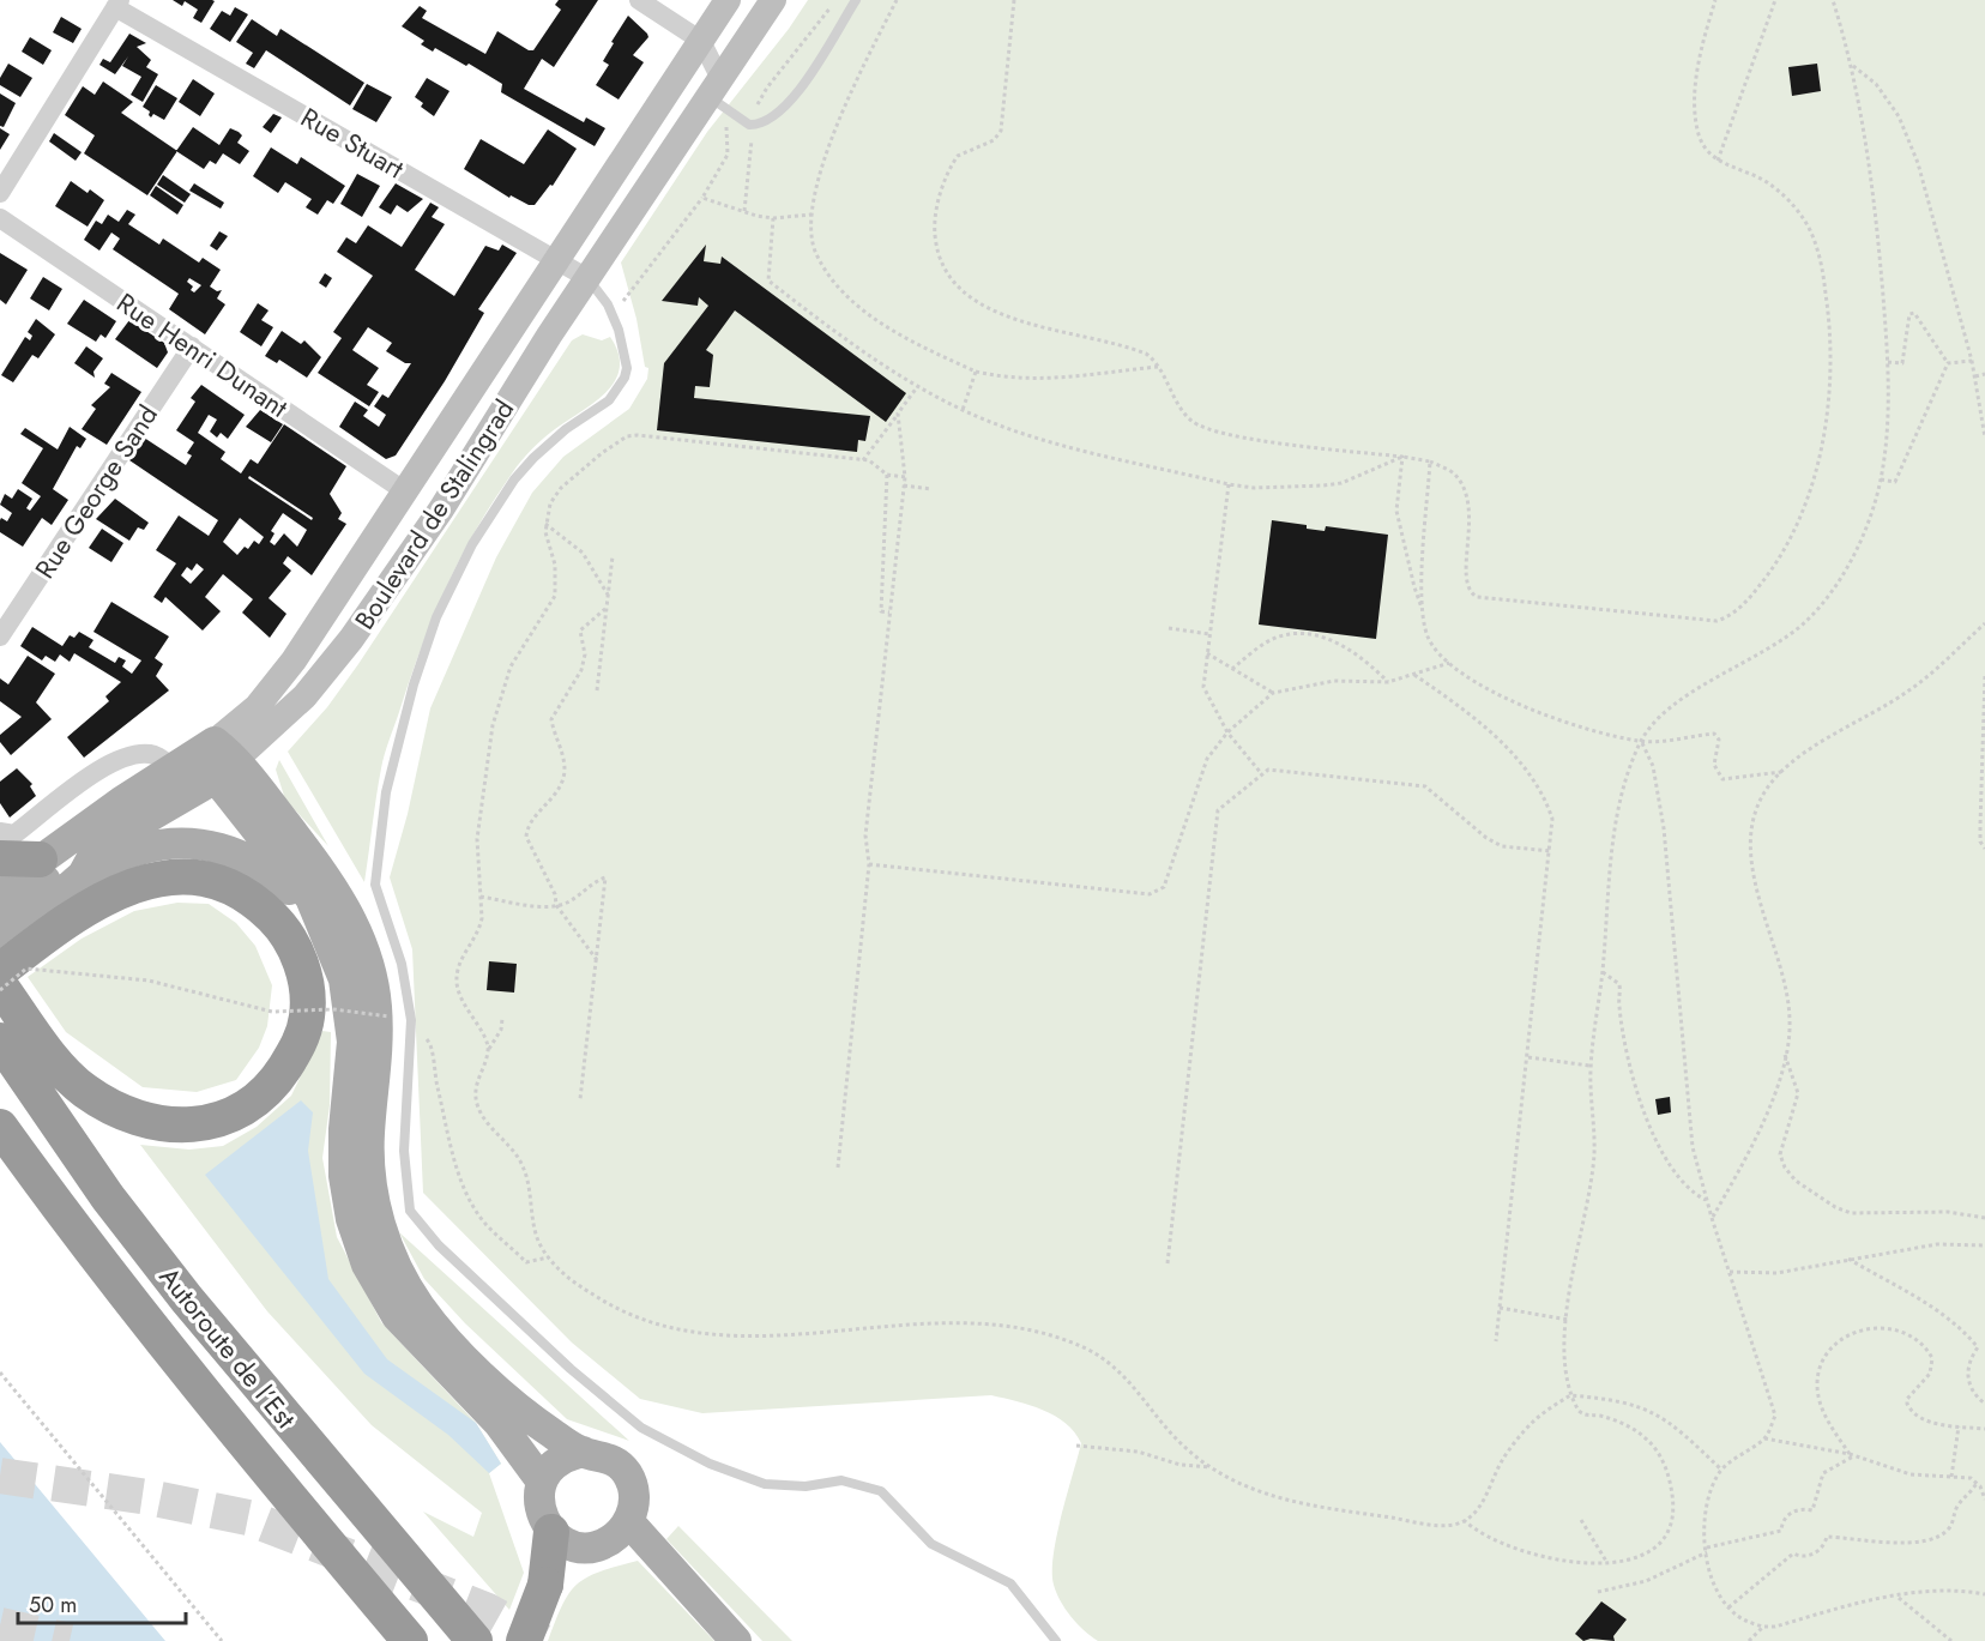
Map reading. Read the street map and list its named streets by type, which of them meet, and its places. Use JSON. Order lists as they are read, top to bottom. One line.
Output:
{"streets":{"highway":["Autoroute de l’Est"],"main road":["Boulevard de Stalingrad"],"street":["Rue Stuart","Rue Henri Dunant","Rue George Sand"]},"crossings":[["Rue Stuart","Boulevard de Stalingrad"],["Rue Henri Dunant","Rue George Sand"],["Rue Henri Dunant","Boulevard de Stalingrad"]],"scale_bar":"50 m"}
